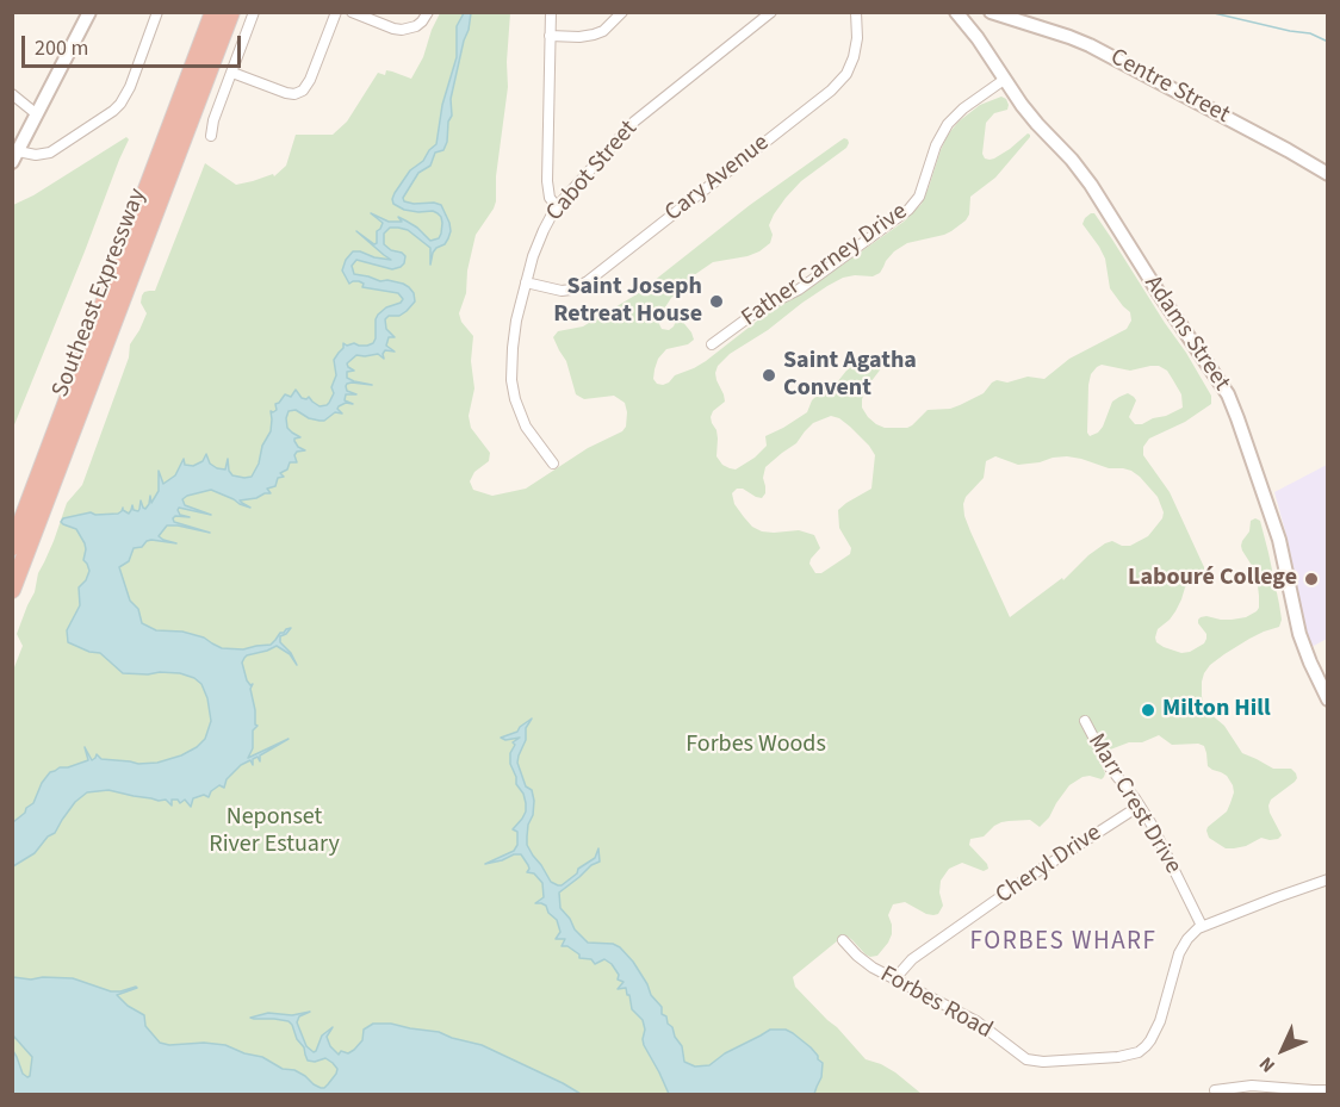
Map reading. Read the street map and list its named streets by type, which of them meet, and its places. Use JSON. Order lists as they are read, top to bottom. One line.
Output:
{"streets":{"highway":["Southeast Expressway"],"main road":["Centre Street","Adams Street"],"street":["Cabot Street","Cary Avenue","Father Carney Drive","Marr Crest Drive","Cheryl Drive","Forbes Road"]},"crossings":[["Centre Street","Adams Street"],["Cabot Street","Cary Avenue"],["Father Carney Drive","Adams Street"],["Marr Crest Drive","Cheryl Drive"],["Marr Crest Drive","Forbes Road"],["Cheryl Drive","Forbes Road"]],"districts":["FORBES WHARF"],"parks":["Forbes Woods","Neponset River Estuary"],"places":["Saint Joseph Retreat House","Saint Agatha Convent","Labouré College","Milton Hill"],"scale_bar":"200 m","north":"bottom left"}
